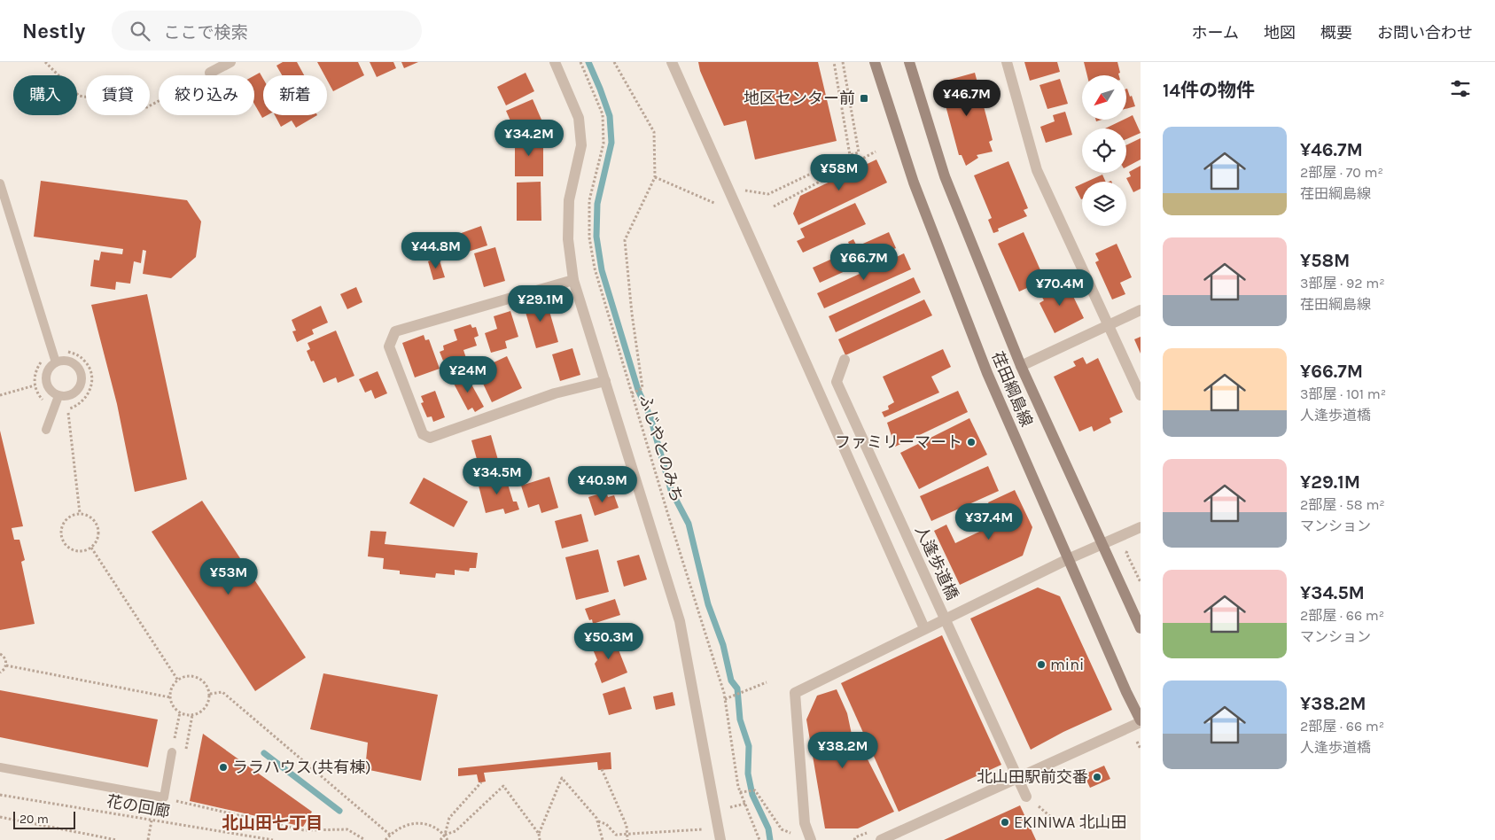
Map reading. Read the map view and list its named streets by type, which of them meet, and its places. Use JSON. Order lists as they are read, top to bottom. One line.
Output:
{"streets":{"main road":["荏田綱島線"],"street":["人逢歩道橋"],"path":["ふじやとのみち","花の回廊"]},"districts":["北山田七丁目"],"places":{"transit":["地区センター前"],"other":["ファミリーマート","mini","ララハウス(共有棟)","北山田駅前交番","EKINIWA 北山田"]},"scale_bar":"20 m","north":"bottom left","page":{"header":"Nestly","search":"ここで検索","nav":["ホーム","地図","概要","お問い合わせ"],"heading":"14件の物件","chip":["購入","賃貸","絞り込み","新着"],"price":["¥46.7M","¥34.2M","¥58M","¥44.8M","¥66.7M","¥70.4M","¥29.1M","¥24M","¥34.5M","¥40.9M","¥37.4M","¥53M","¥50.3M","¥38.2M"],"list":[{"name":"¥46.7M","note":"2部屋 · 70 m² · 荏田綱島線"},{"name":"¥58M","note":"3部屋 · 92 m² · 荏田綱島線"},{"name":"¥66.7M","note":"3部屋 · 101 m² · 人逢歩道橋"},{"name":"¥29.1M","note":"2部屋 · 58 m² · マンション"},{"name":"¥34.5M","note":"2部屋 · 66 m² · マンション"},{"name":"¥38.2M","note":"2部屋 · 66 m² · 人逢歩道橋"}],"scale":"20 m"}}
